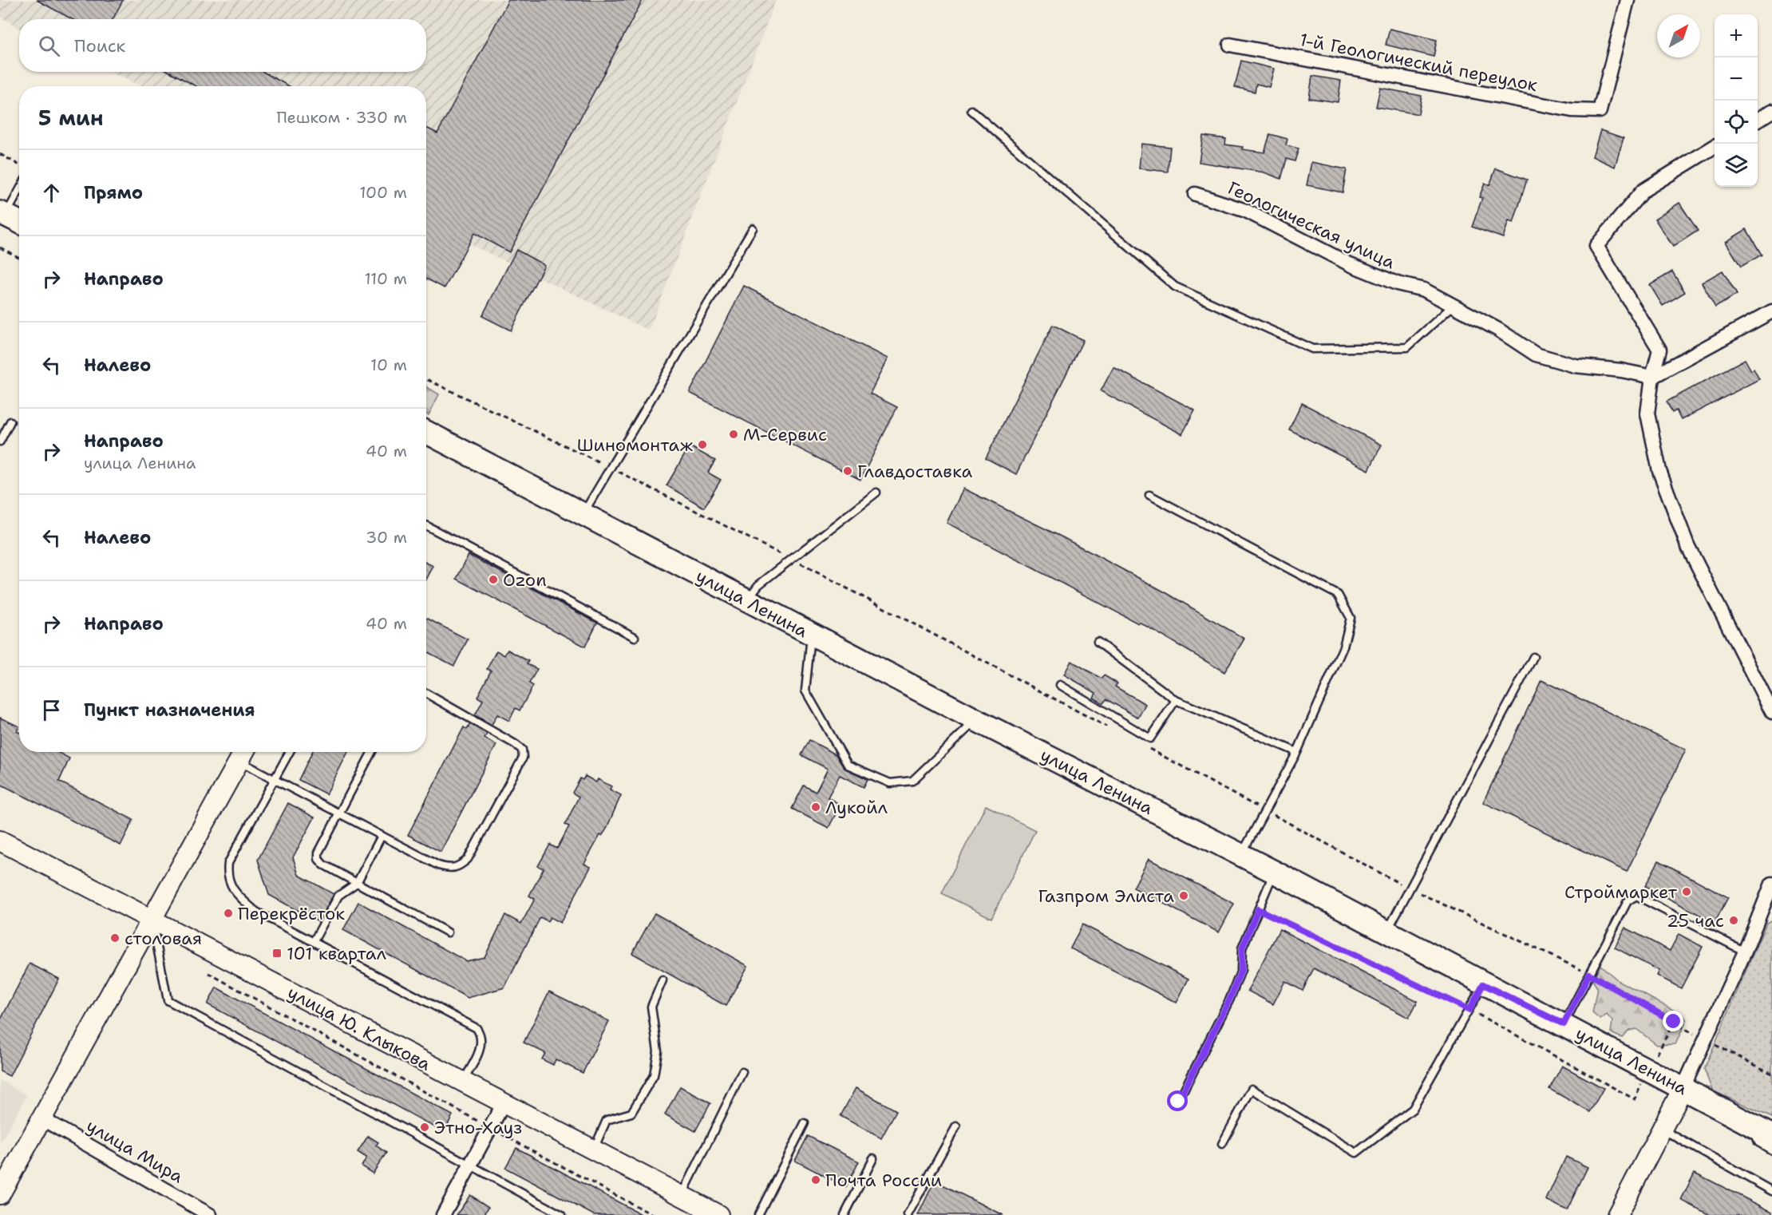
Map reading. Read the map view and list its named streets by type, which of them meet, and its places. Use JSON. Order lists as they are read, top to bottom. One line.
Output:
{"streets":{"main road":["улица Ленина","улица Ю. Клыкова"],"street":["1-й Геологический переулок","Геологическая улица","улица Мира"]},"places":{"other":["М-Сервис","Шиномонтаж","Главдоставка","Ozon","Лукойл","Строймаркет","Газпром Элиста","Перекрёсток","25 час","столовая","Этно-Хауз","Почта России"],"transit":["101 квартал"]},"north":"top right","page":{"map_buttons":["+","−"],"search":"Поиск","heading":["5 мин","Пешком · 330 m"],"list":[["Прямо","100 m"],["Направо","110 m"],["Налево","10 m"],["Направо","улица Ленина","40 m"],["Налево","30 m"],["Направо","40 m"],"Пункт назначения"]}}
